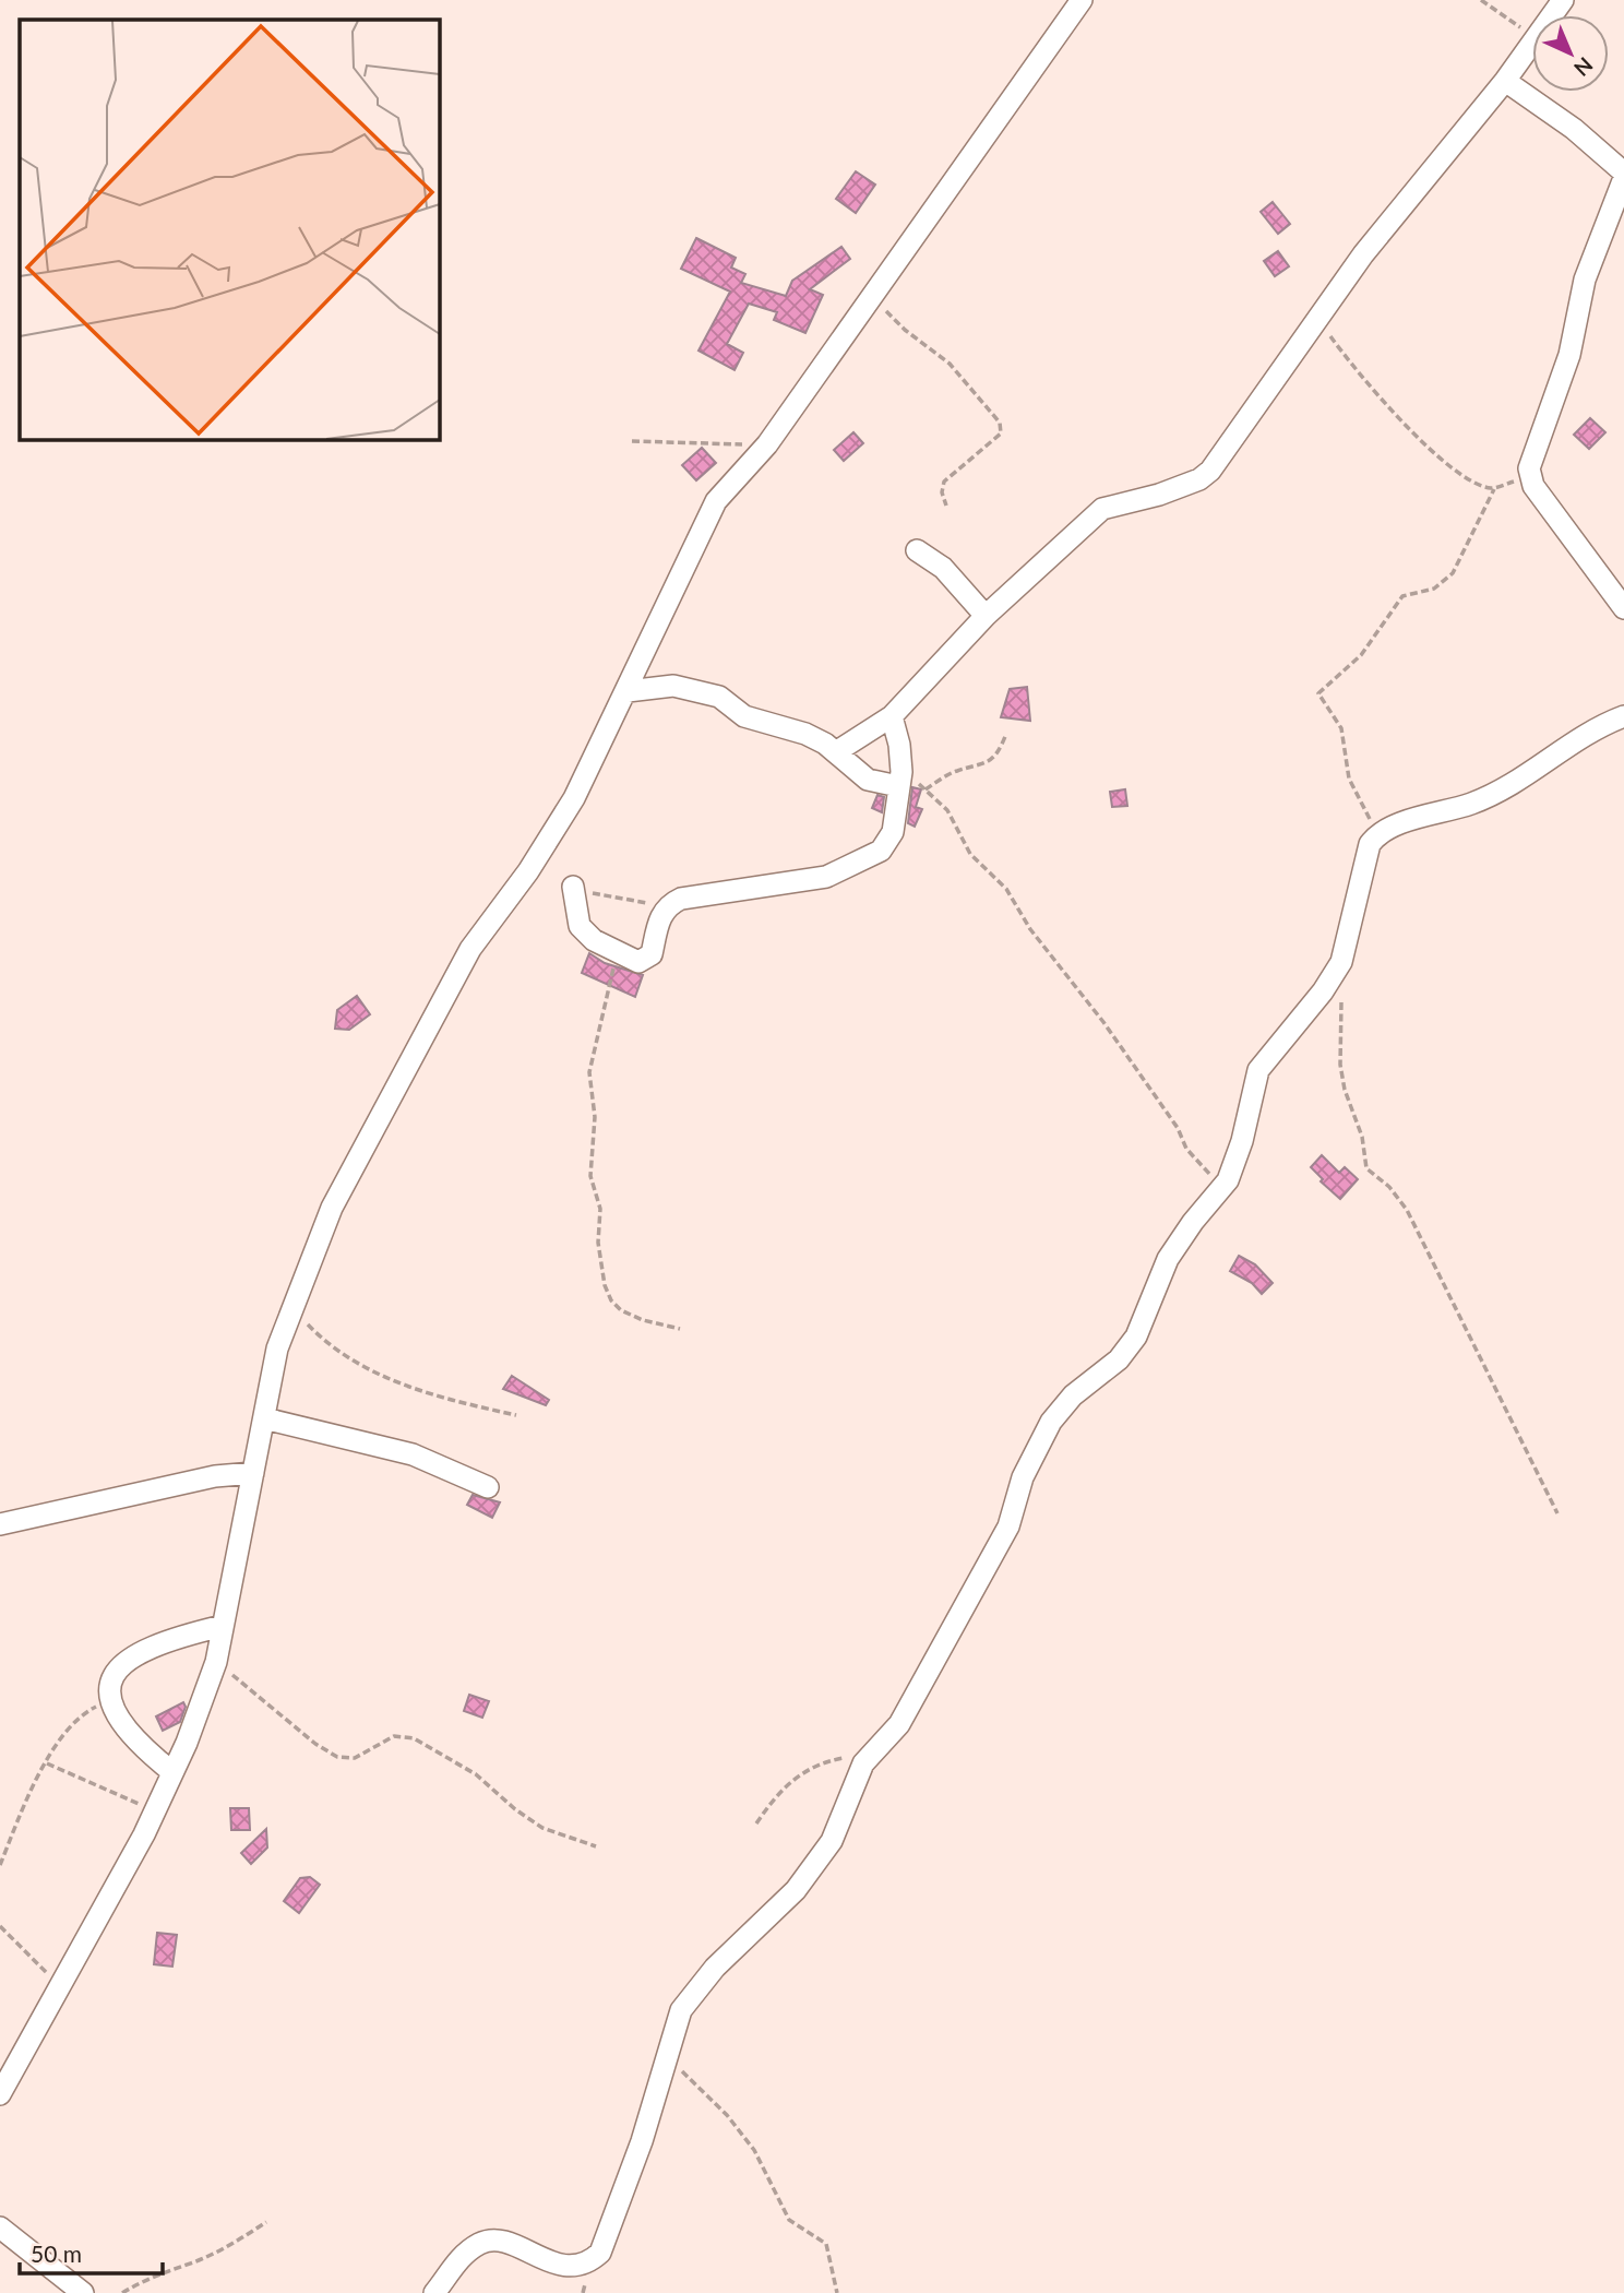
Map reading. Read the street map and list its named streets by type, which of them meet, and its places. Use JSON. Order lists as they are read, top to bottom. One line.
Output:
{"scale_bar":"50 m","north":"bottom right"}
